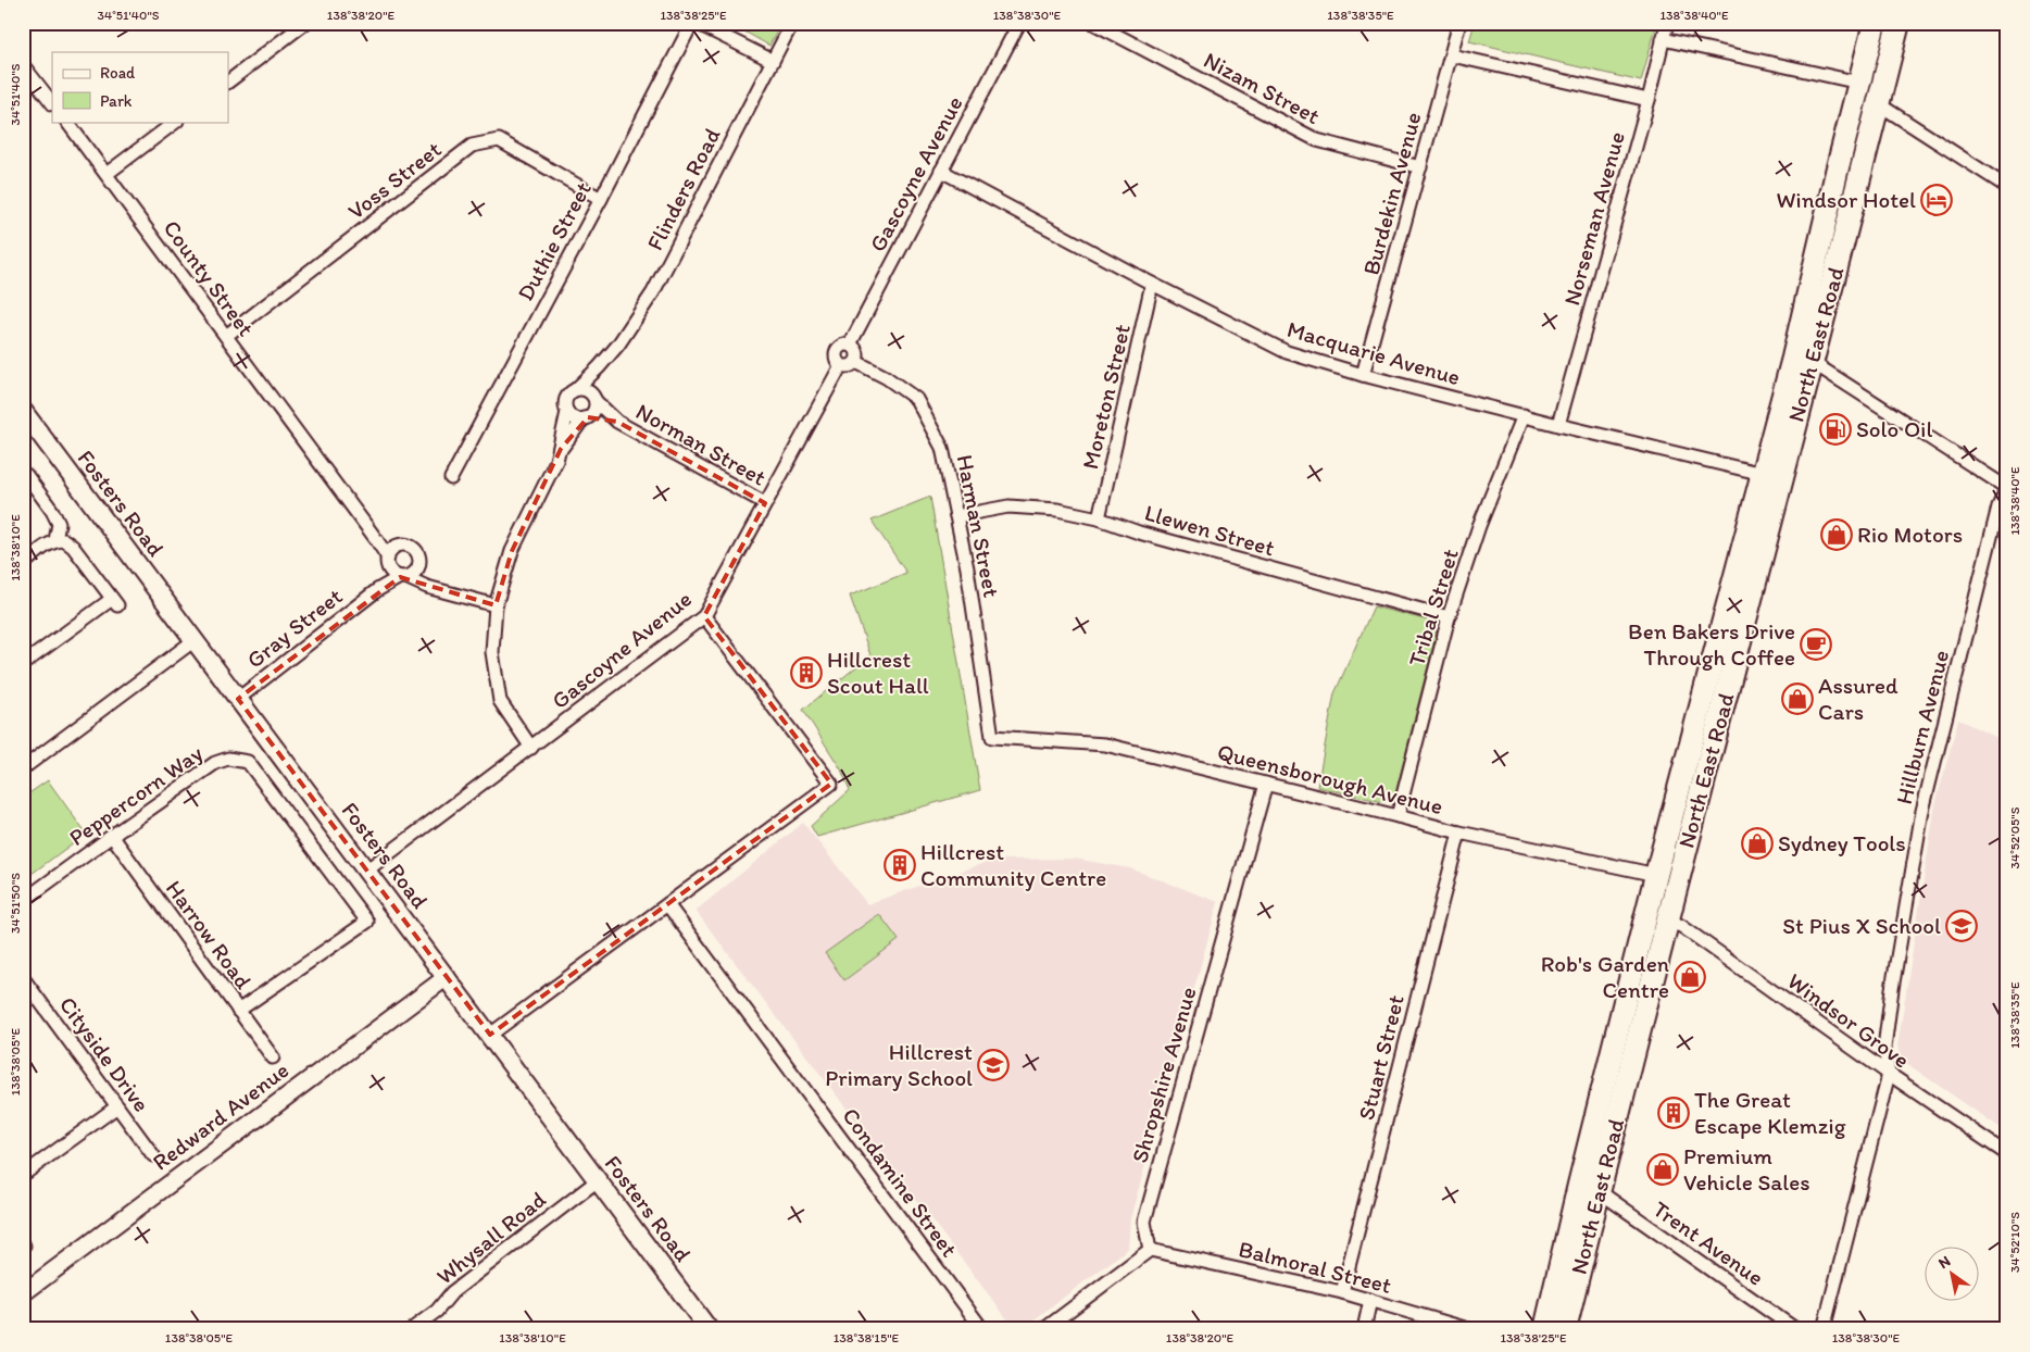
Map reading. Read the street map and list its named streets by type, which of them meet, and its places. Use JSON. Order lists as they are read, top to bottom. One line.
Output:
{"streets":{"highway":["North East Road"],"main road":["Fosters Road"],"street":["Nizam Street","Gascoyne Avenue","Voss Street","Flinders Road","Burdekin Avenue","Norseman Avenue","Duthie Street","County Street","Macquarie Avenue","Moreton Street","Norman Street","Harman Street","Llewen Street","Tribal Street","Gray Street","Hillburn Avenue","Queensborough Avenue","Peppercorn Way","Harrow Road","Windsor Grove","Cityside Drive","Stuart Street","Shropshire Avenue","Redward Avenue","Condamine Street","Whysall Road","Trent Avenue","Balmoral Street"]},"crossings":[["Nizam Street","Burdekin Avenue"],["Gascoyne Avenue","Macquarie Avenue"],["Gascoyne Avenue","Norman Street"],["Gascoyne Avenue","Fosters Road"],["Gascoyne Avenue","Harman Street"],["Voss Street","Duthie Street"],["Voss Street","County Street"],["Flinders Road","Norman Street"],["Burdekin Avenue","Macquarie Avenue"],["Norseman Avenue","Macquarie Avenue"],["County Street","Gray Street"],["North East Road","Macquarie Avenue"],["North East Road","Queensborough Avenue"],["North East Road","Windsor Grove"],["North East Road","Trent Avenue"],["Macquarie Avenue","Moreton Street"],["Macquarie Avenue","Tribal Street"],["Moreton Street","Llewen Street"],["Fosters Road","Gray Street"],["Fosters Road","Redward Avenue"],["Fosters Road","Whysall Road"],["Harman Street","Llewen Street"],["Harman Street","Queensborough Avenue"],["Llewen Street","Tribal Street"],["Tribal Street","Queensborough Avenue"],["Hillburn Avenue","Windsor Grove"],["Queensborough Avenue","Stuart Street"],["Queensborough Avenue","Shropshire Avenue"],["Peppercorn Way","Harrow Road"],["Stuart Street","Balmoral Street"],["Shropshire Avenue","Balmoral Street"]],"places":{"hotel":["Windsor Hotel"],"fuel station":["Solo Oil"],"shop":["Rio Motors","Assured Cars","Sydney Tools","Rob's Garden Centre","Premium Vehicle Sales"],"cafe":["Ben Bakers Drive Through Coffee"],"building":["Hillcrest Scout Hall","Hillcrest Community Centre","The Great Escape Klemzig"],"school or university":["St Pius X School","Hillcrest Primary School"]},"legend":["Road","Park"],"north":"top left","coordinates":["34°51'40\"S","138°38'20\"E","138°38'25\"E","138°38'30\"E","138°38'35\"E","138°38'40\"E","138°38'10\"E","34°52'05\"S","34°51'50\"S","138°38'05\"E","34°52'10\"S","138°38'15\"E"]}
